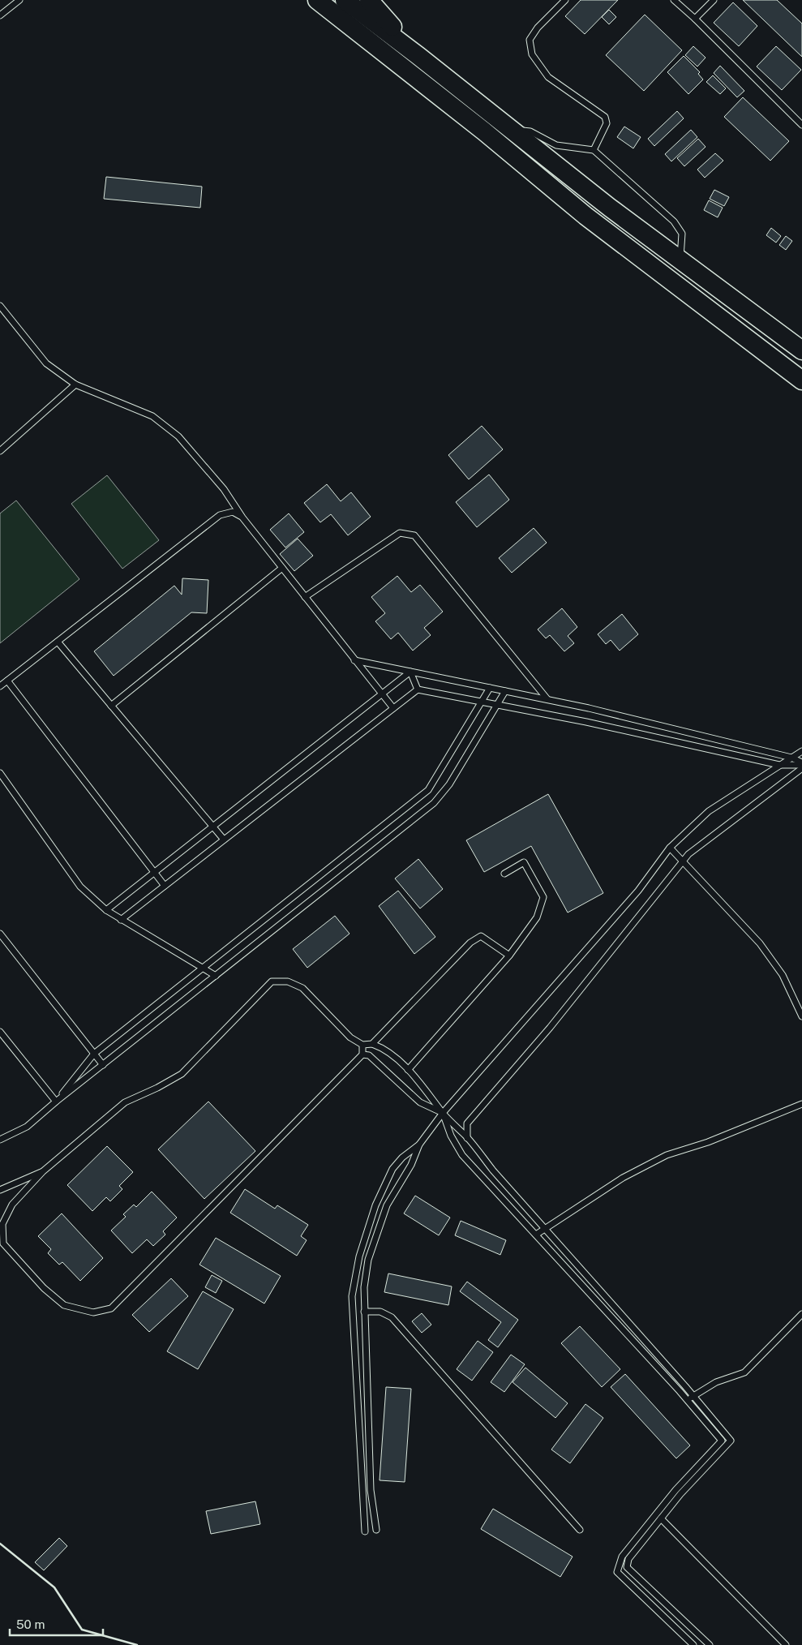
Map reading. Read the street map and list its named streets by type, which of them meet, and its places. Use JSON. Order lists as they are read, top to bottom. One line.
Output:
{"scale_bar":"50 m"}
